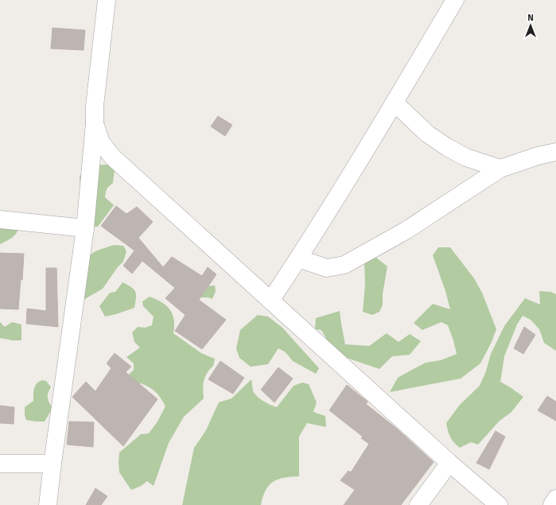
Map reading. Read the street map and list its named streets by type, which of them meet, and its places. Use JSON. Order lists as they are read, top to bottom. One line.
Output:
{"north":"top"}
